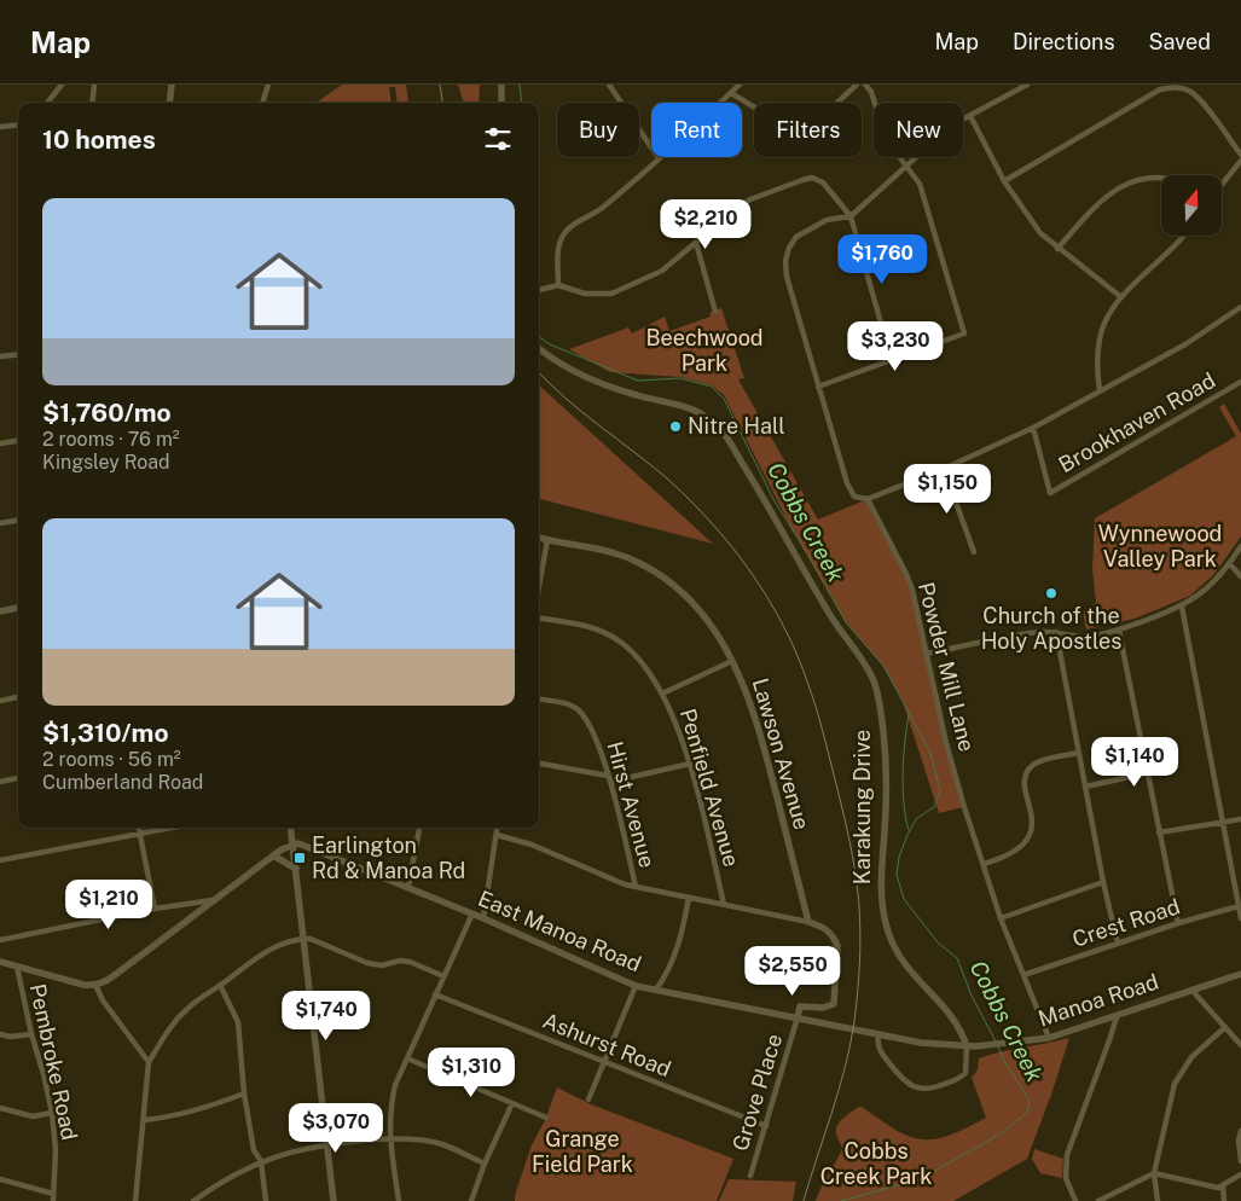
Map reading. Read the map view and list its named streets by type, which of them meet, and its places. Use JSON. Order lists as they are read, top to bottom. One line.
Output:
{"streets":{"street":["Brookhaven Road","Powder Mill Lane","Lawson Avenue","Penfield Avenue","Hirst Avenue","Karakung Drive","Crest Road","East Manoa Road","Manoa Road","Ashurst Road","Pembroke Road","Grove Place"]},"crossings":[["Powder Mill Lane","Crest Road"],["Powder Mill Lane","Manoa Road"],["Karakung Drive","Manoa Road"],["East Manoa Road","Manoa Road"],["East Manoa Road","Grove Place"],["Ashurst Road","Grove Place"]],"water":["Cobbs Creek"],"parks":["Beechwood Park","Wynnewood Valley Park","Grange Field Park","Cobbs Creek Park"],"places":{"other":["Nitre Hall","Church of the Holy Apostles"],"transit":["Earlington Rd & Manoa Rd"]},"north":"top","page":{"header":"Map","nav":["Map","Directions","Saved"],"chip":["Buy","Rent","Filters","New"],"heading":"10 homes","list":[{"name":"$1,760/mo","note":"2 rooms · 76 m² · Kingsley Road"},{"name":"$1,310/mo","note":"2 rooms · 56 m² · Cumberland Road"}],"price":["$2,210","$1,760","$3,230","$1,150","$1,140","$1,210","$2,550","$1,740","$1,310","$3,070"]}}
